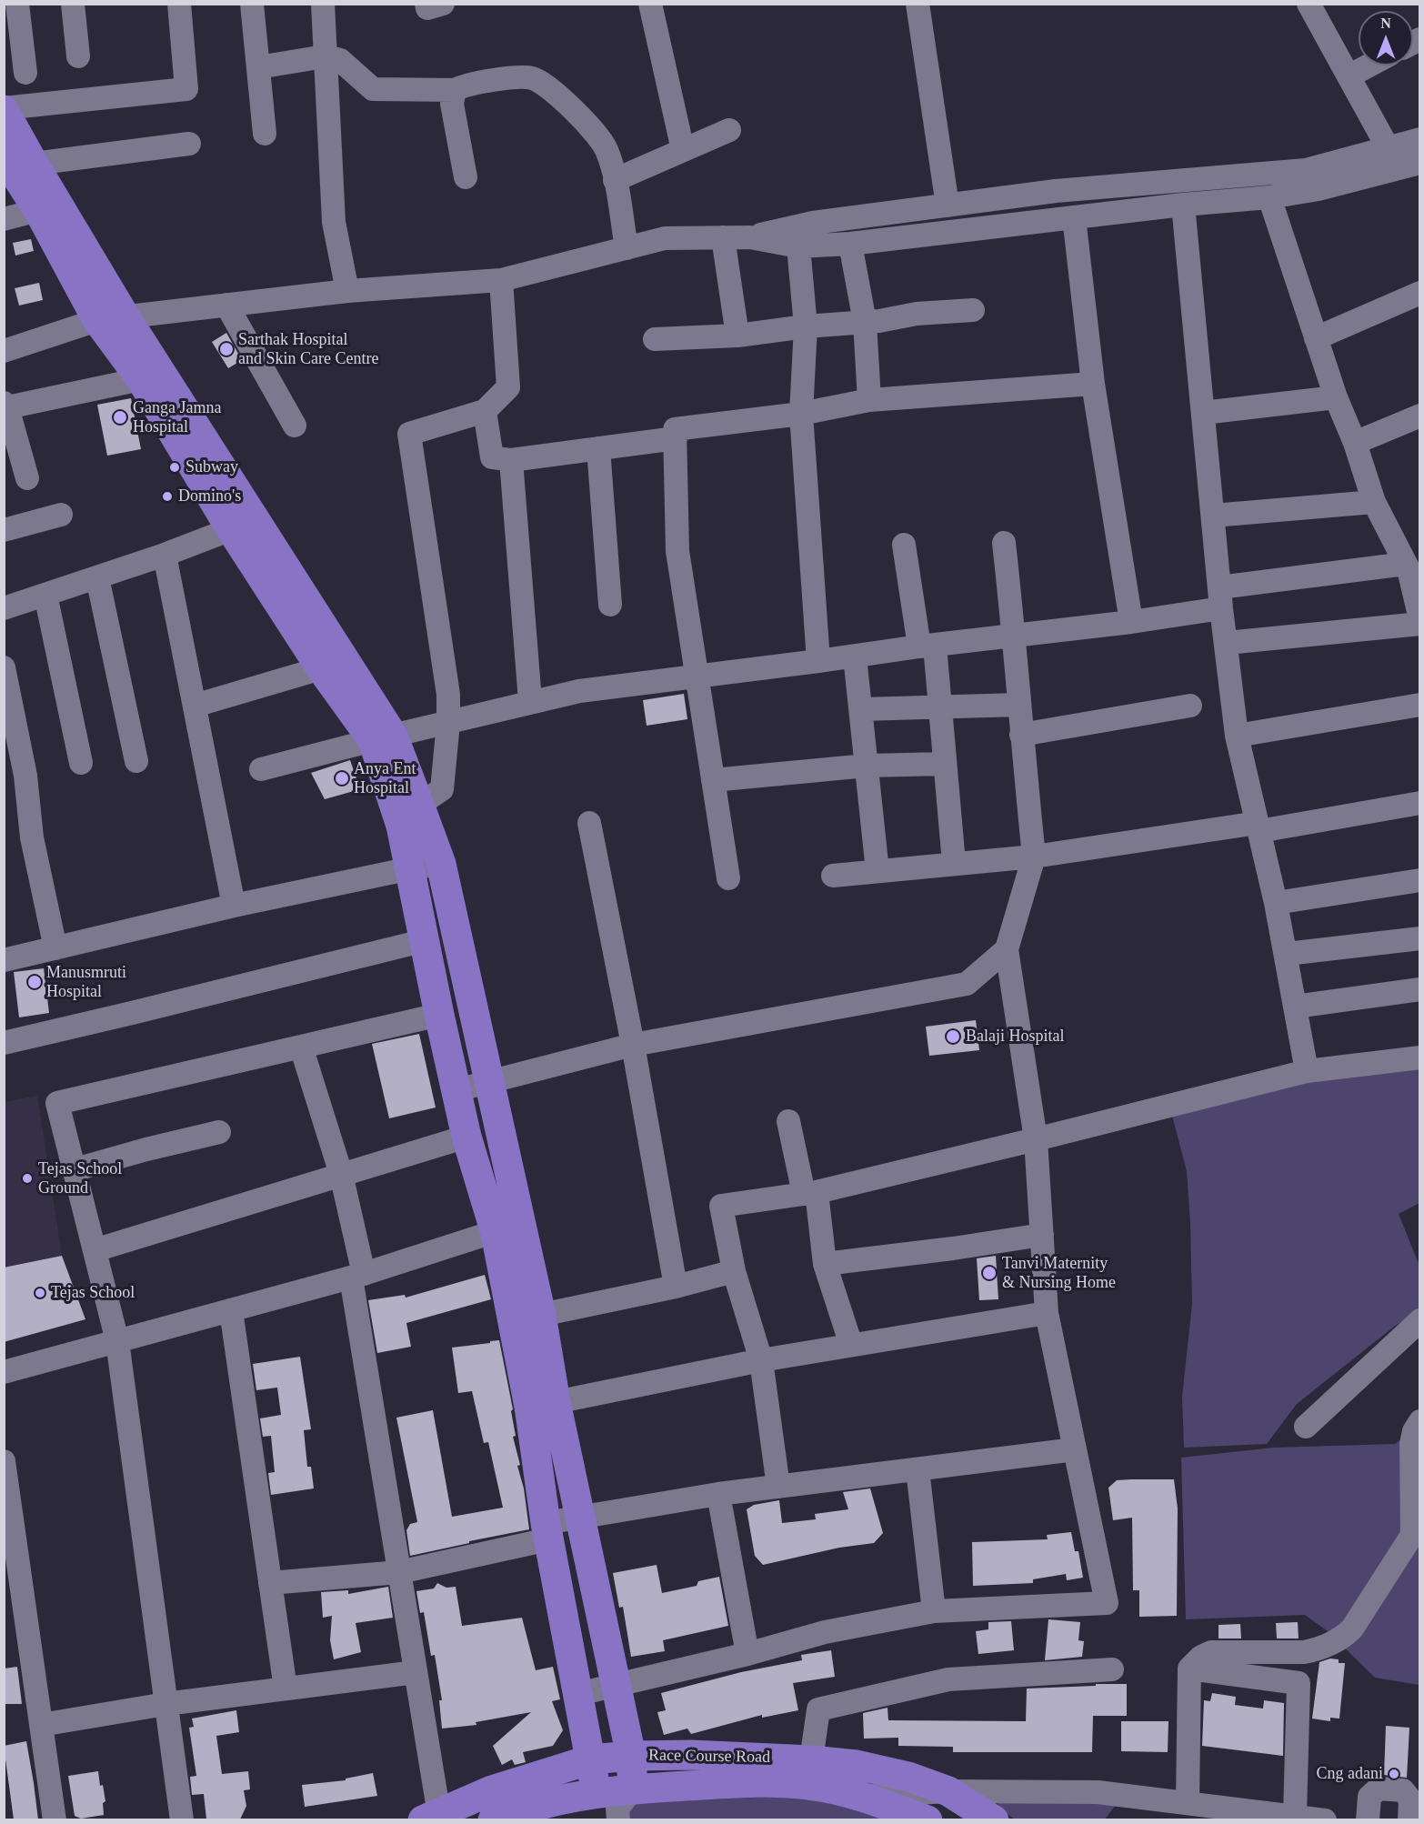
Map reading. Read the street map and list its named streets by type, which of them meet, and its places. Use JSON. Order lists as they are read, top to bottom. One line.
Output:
{"streets":{"main road":["Race Course Road"]},"places":["Sarthak Hospital and Skin Care Centre","Ganga Jamna Hospital","Subway","Domino's","Anya Ent Hospital","Manusmruti Hospital","Balaji Hospital","Tejas School Ground","Tanvi Maternity & Nursing Home","Tejas School","Cng adani"],"north":"top"}
